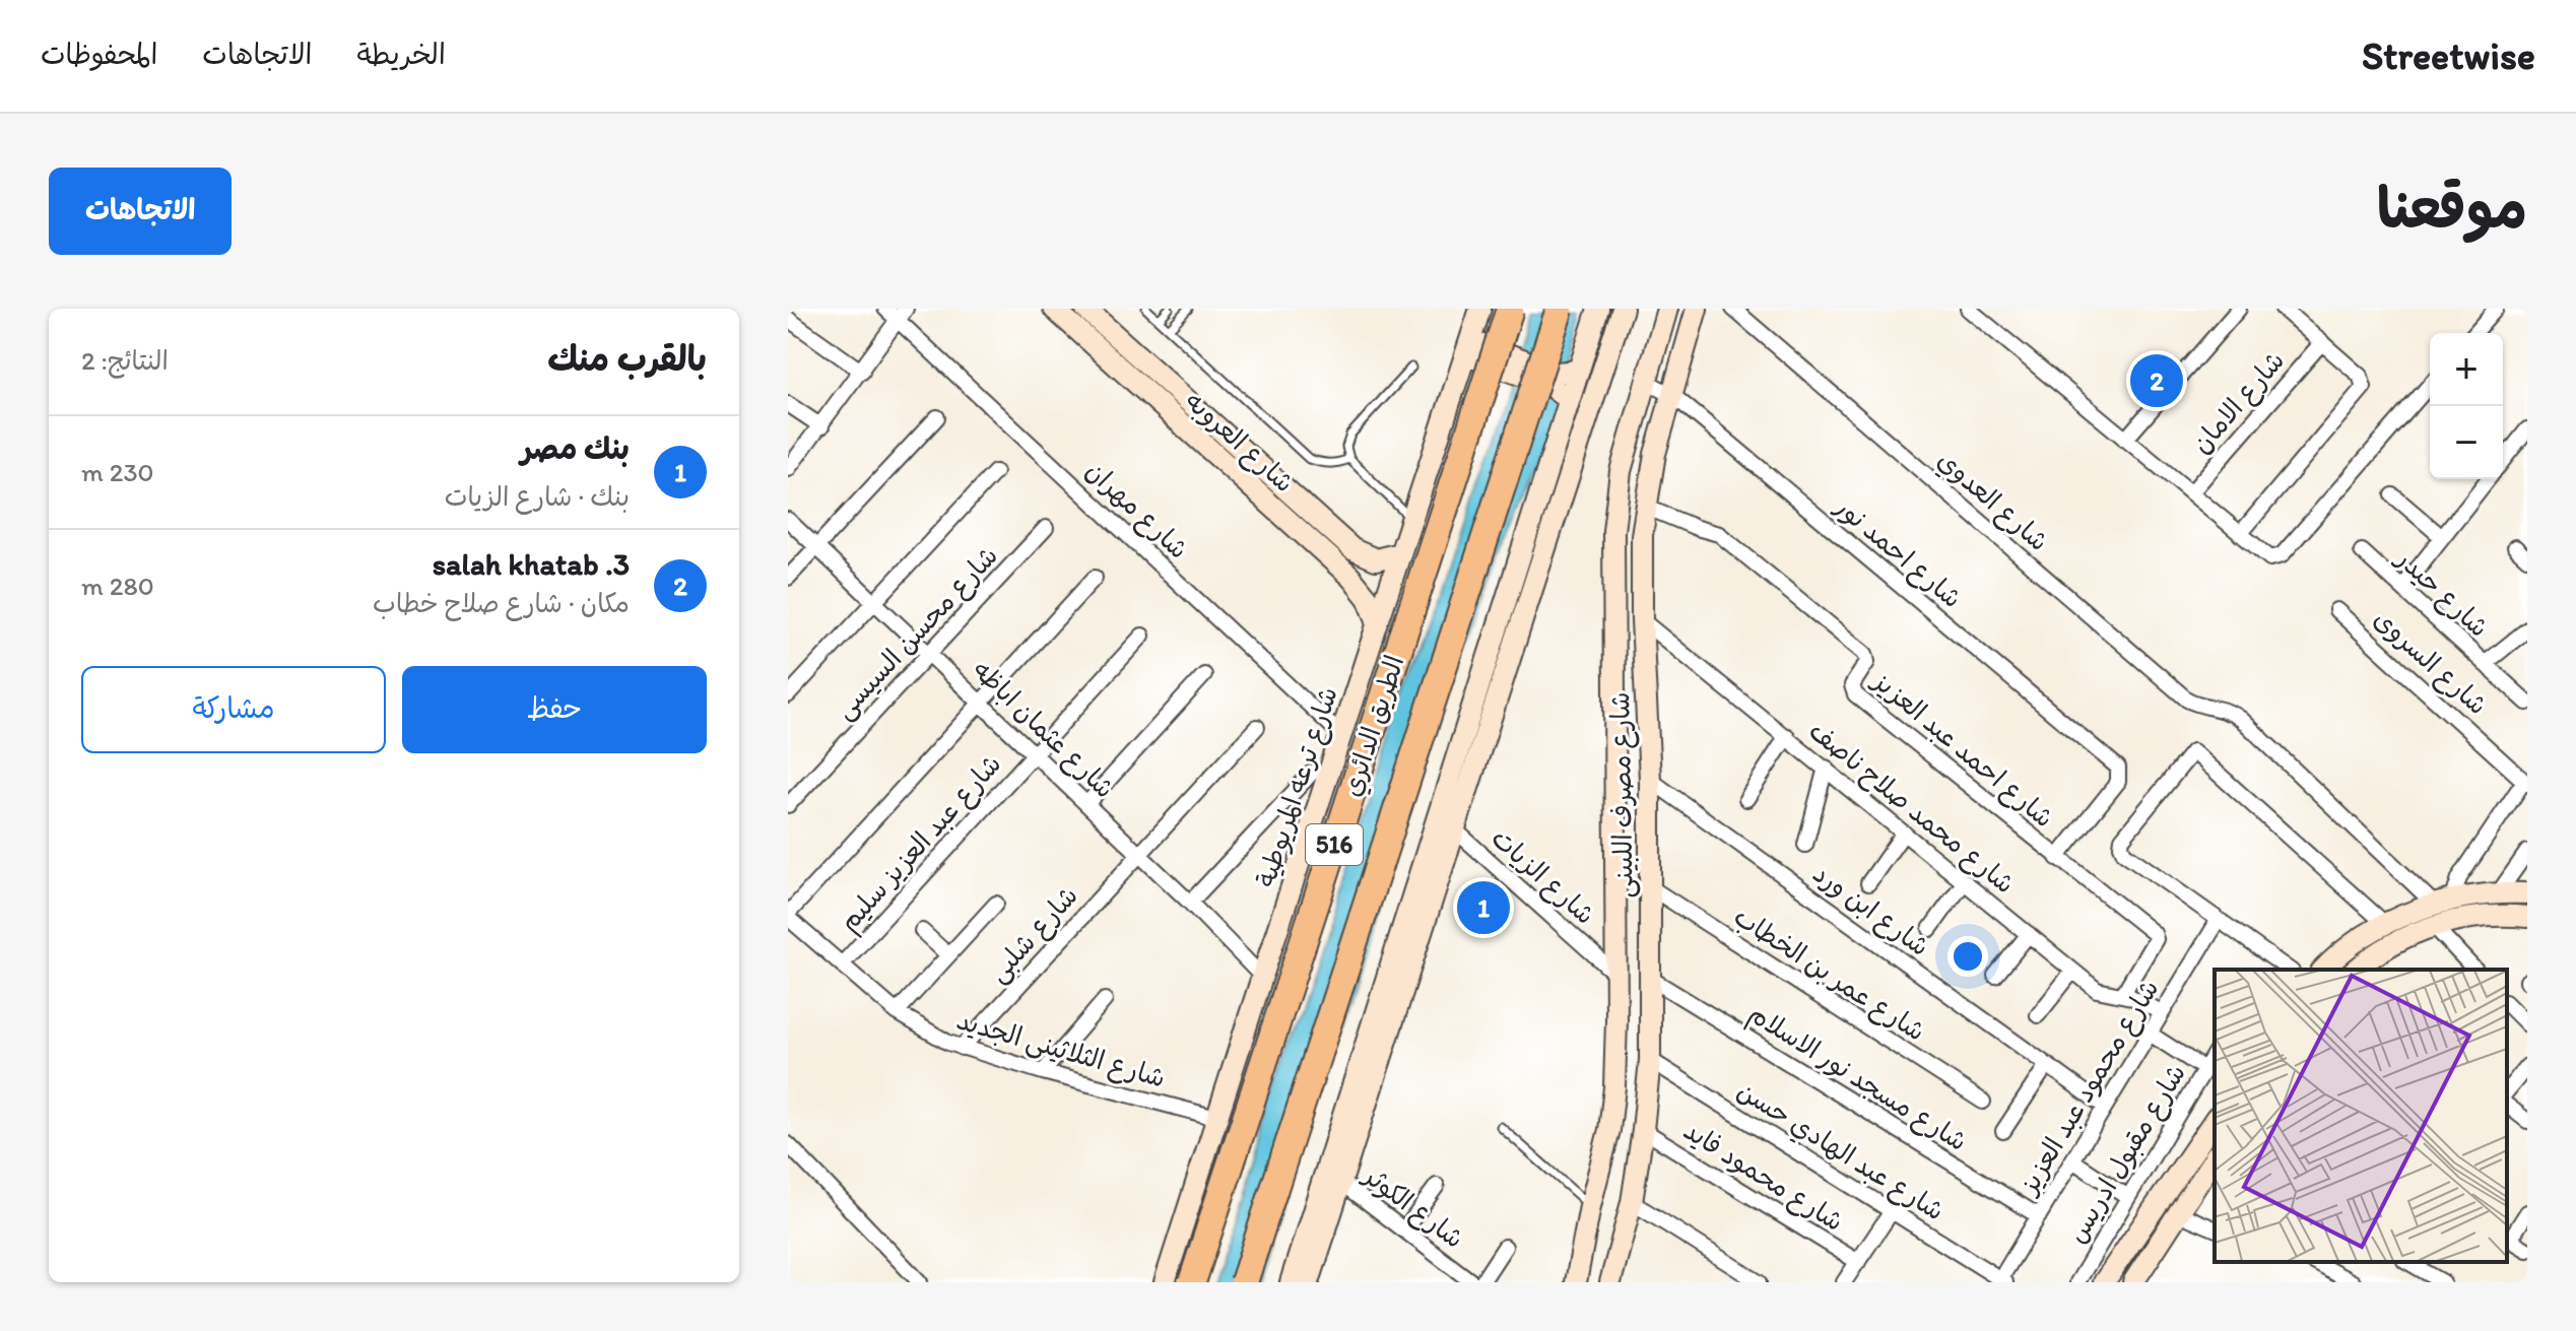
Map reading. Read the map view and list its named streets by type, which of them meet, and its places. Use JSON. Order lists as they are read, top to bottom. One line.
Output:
{"streets":{"highway":["الطريق الدائري","516"],"main road":["شارع العروبه","شارع ترعه المريوطية","شارع مصرف اللبينى"],"street":["شارع الامان","شارع العدوي","شارع مهران","شارع احمد نور","شارع حيدر","شارع محسن السيسى","شارع السروى","شارع عثمان اباظه","شارع احمد عبد العزيز","شارع محمد صلاح ناصف","شارع عبد العزيز سليم","شارع الزيات","شارع ابن ورد","شارع شلبى","شارع عمر بن الخطاب","شارع الثلاثينى الجديد","شارع مسجد نور الاسلام","شارع محمود عبد العزيز","شارع عبد الهادي حسن","شارع مقبول ادريس","شارع محمود فايد","شارع الكوثر"]},"crossings":[["شارع العروبه","شارع ترعه المريوطية"],["شارع مهران","شارع ترعه المريوطية"],["شارع احمد نور","شارع احمد عبد العزيز"],["شارع احمد نور","شارع مصرف اللبينى"],["شارع محسن السيسى","شارع عثمان اباظه"],["شارع عثمان اباظه","شارع ترعه المريوطية"],["شارع عثمان اباظه","شارع عبد العزيز سليم"],["شارع عثمان اباظه","شارع شلبى"],["شارع احمد عبد العزيز","شارع مصرف اللبينى"],["شارع احمد عبد العزيز","شارع محمد صلاح ناصف"],["شارع ترعه المريوطية","شارع الثلاثينى الجديد"],["شارع مصرف اللبينى","شارع محمد صلاح ناصف"],["شارع مصرف اللبينى","شارع الزيات"],["شارع مصرف اللبينى","شارع ابن ورد"],["شارع مصرف اللبينى","شارع عمر بن الخطاب"],["شارع مصرف اللبينى","شارع مسجد نور الاسلام"],["شارع مصرف اللبينى","شارع عبد الهادي حسن"],["شارع مصرف اللبينى","شارع محمود فايد"],["شارع محمد صلاح ناصف","شارع محمود عبد العزيز"],["شارع عبد العزيز سليم","شارع الثلاثينى الجديد"],["شارع ابن ورد","شارع محمود عبد العزيز"],["شارع شلبى","شارع الثلاثينى الجديد"],["شارع مسجد نور الاسلام","شارع محمود عبد العزيز"],["شارع محمود عبد العزيز","شارع عبد الهادي حسن"]],"page":{"header":"Streetwise","nav":["الخريطة","الاتجاهات","المحفوظات"],"title":"موقعنا","buttons":["الاتجاهات",["حفظ","مشاركة"]],"heading":["بالقرب منك","النتائج: 2"],"map_buttons":["+","−"],"pins":["2","1"],"list":[{"mark":"1","name":"بنك مصر","note":"بنك · شارع الزيات","value":"230 m"},{"mark":"2","name":"3. salah khatab","note":"مكان · شارع صلاح خطاب","value":"280 m"}]}}
